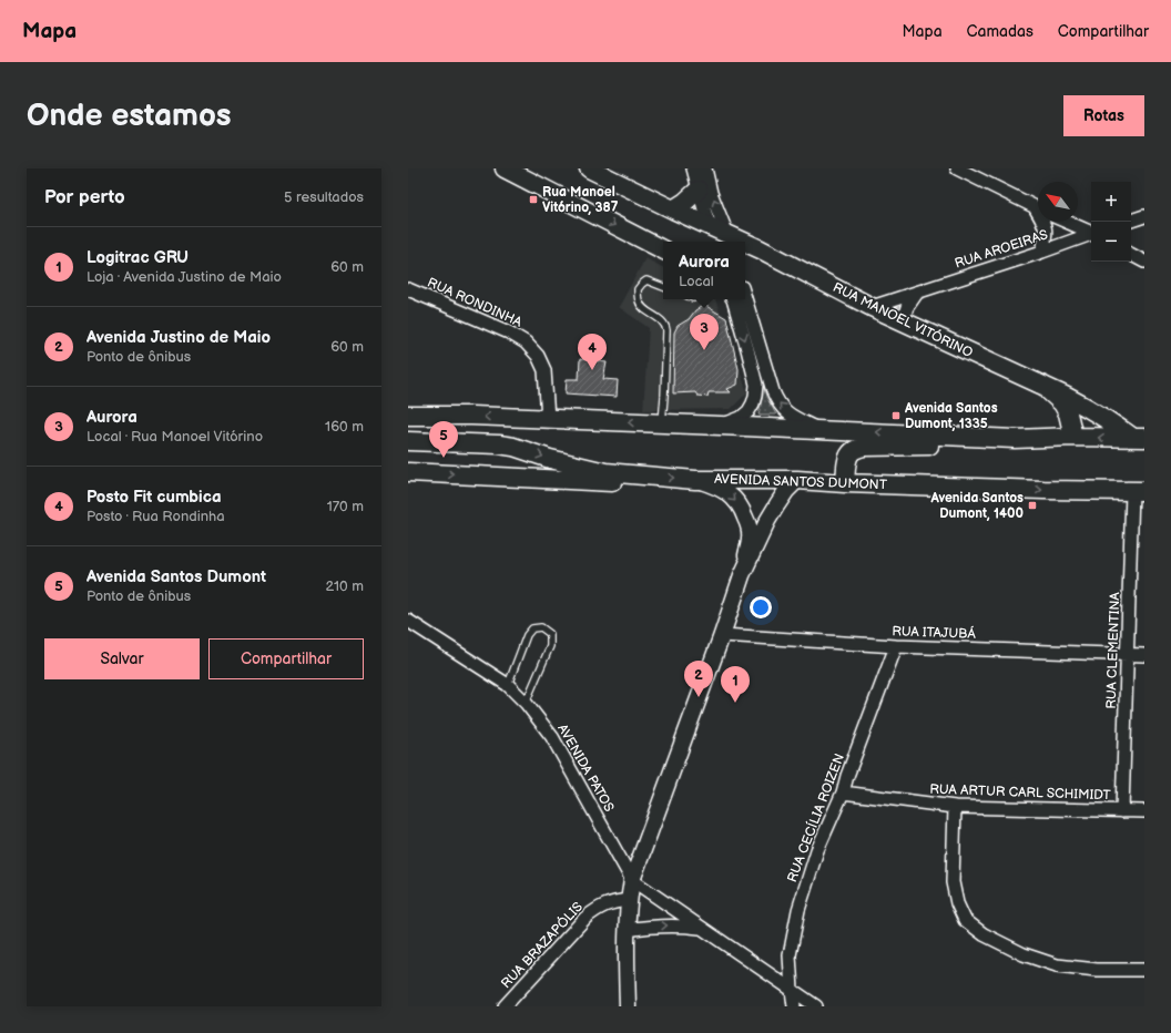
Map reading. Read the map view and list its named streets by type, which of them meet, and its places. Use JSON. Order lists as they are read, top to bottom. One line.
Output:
{"streets":{"main road":["RUA MANOEL VITÓRINO","AVENIDA SANTOS DUMONT"],"street":["RUA AROEIRAS","RUA RONDINHA","RUA ITAJUBÁ","RUA CLEMENTINA","AVENIDA PATOS","RUA ARTUR CARL SCHIMIDT","RUA CECÍLIA ROIZEN","RUA BRAZAPÓLIS"]},"crossings":[["RUA AROEIRAS","RUA MANOEL VITÓRINO"],["AVENIDA SANTOS DUMONT","RUA CLEMENTINA"],["RUA ITAJUBÁ","RUA CLEMENTINA"],["RUA ITAJUBÁ","RUA CECÍLIA ROIZEN"],["RUA CLEMENTINA","RUA ARTUR CARL SCHIMIDT"],["AVENIDA PATOS","RUA CECÍLIA ROIZEN"],["RUA ARTUR CARL SCHIMIDT","RUA CECÍLIA ROIZEN"]],"places":{"transit":["Rua Manoel Vitórino, 387","Avenida Santos Dumont, 1335","Avenida Santos Dumont, 1400"]},"north":"top left","page":{"header":"Mapa","nav":["Mapa","Camadas","Compartilhar"],"buttons":["Rotas",["Salvar","Compartilhar"]],"title":"Onde estamos","heading":["Por perto","5 resultados"],"map_buttons":["+","−"],"list":[{"mark":"1","name":"Logitrac GRU","note":"Loja · Avenida Justino de Maio","value":"60 m"},{"mark":"2","name":"Avenida Justino de Maio","note":"Ponto de ônibus","value":"60 m"},{"mark":"3","name":"Aurora","note":"Local · Rua Manoel Vitórino","value":"160 m"},{"mark":"4","name":"Posto Fit cumbica","note":"Posto · Rua Rondinha","value":"170 m"},{"mark":"5","name":"Avenida Santos Dumont","note":"Ponto de ônibus","value":"210 m"}],"popup":["Aurora","Local"],"pins":["3","4","5","2","1"]}}
